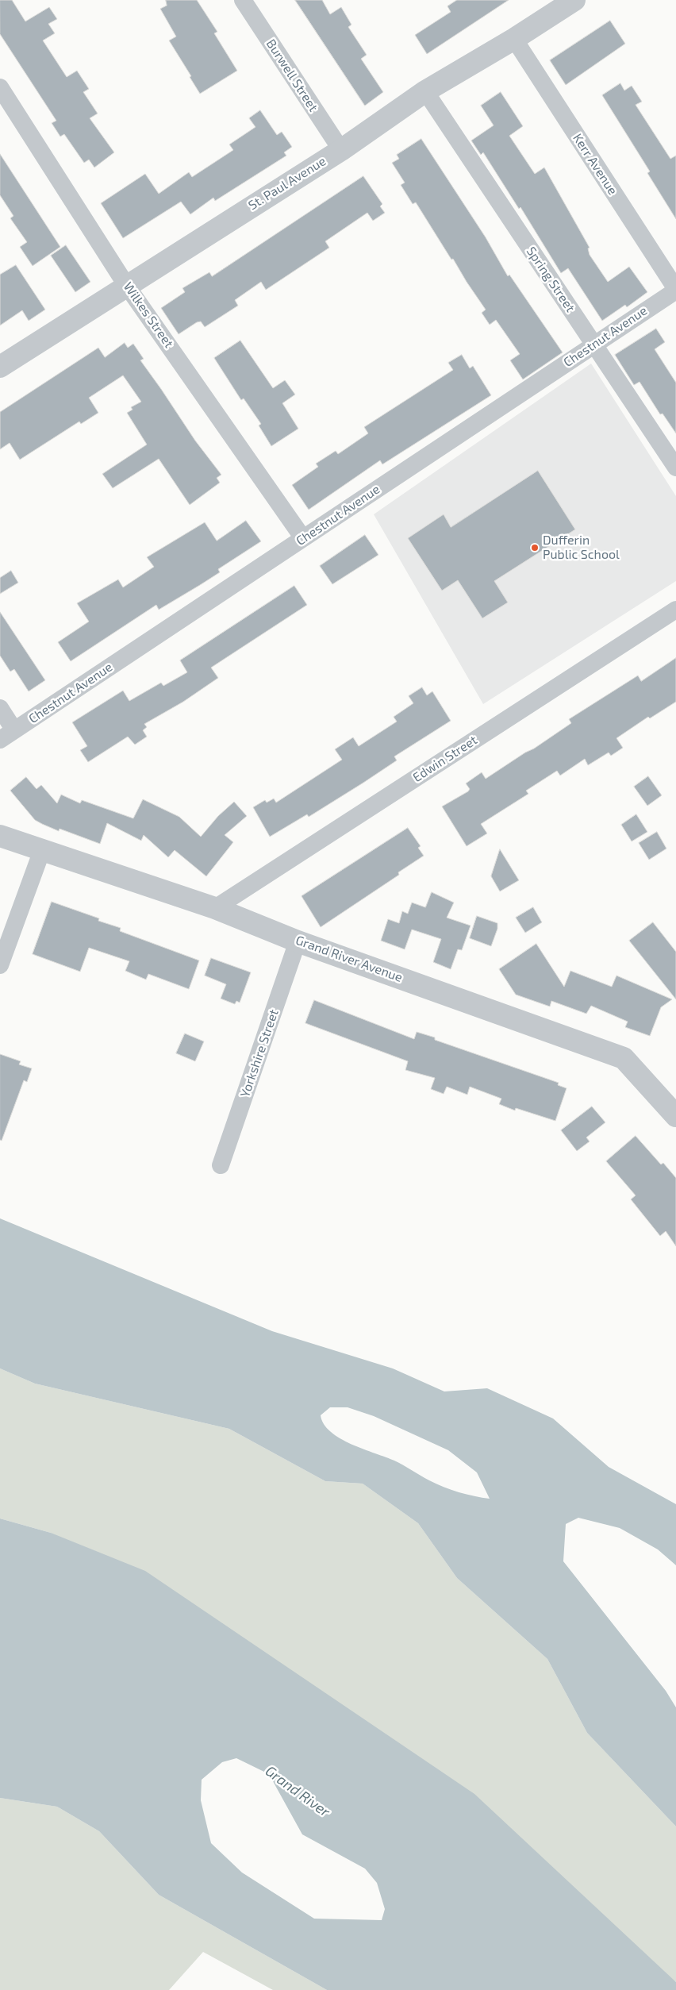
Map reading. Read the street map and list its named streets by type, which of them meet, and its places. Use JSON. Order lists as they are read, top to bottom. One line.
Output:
{"streets":{"street":["Burwell Street","Kerr Avenue","St. Paul Avenue","Spring Street","Wilkes Street","Chestnut Avenue","Edwin Street","Grand River Avenue","Yorkshire Street"]},"crossings":[["Burwell Street","St. Paul Avenue"],["Kerr Avenue","St. Paul Avenue"],["Kerr Avenue","Chestnut Avenue"],["St. Paul Avenue","Spring Street"],["St. Paul Avenue","Wilkes Street"],["Spring Street","Chestnut Avenue"],["Wilkes Street","Chestnut Avenue"],["Edwin Street","Grand River Avenue"],["Grand River Avenue","Yorkshire Street"]],"water":["Grand River"],"places":["Dufferin Public School"]}
